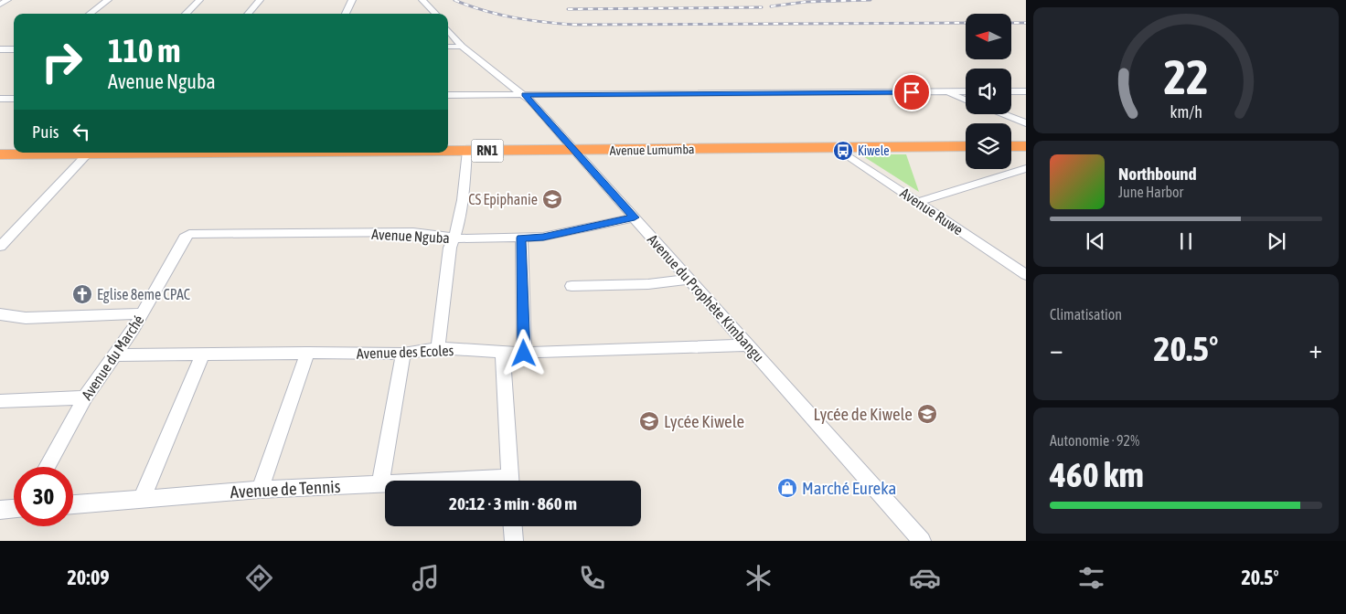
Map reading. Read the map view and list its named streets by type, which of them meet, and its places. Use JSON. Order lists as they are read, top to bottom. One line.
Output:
{"streets":{"highway":["Avenue Lumumba","RN1"],"street":["Avenue Ruwe","Avenue Nguba","Avenue du Prophète Kimbangu","Avenue des Ecoles","Avenue du Marché","Avenue de Tennis"]},"crossings":[["Avenue Lumumba","Avenue Ruwe"],["Avenue Lumumba","Avenue du Prophète Kimbangu"],["Avenue Nguba","Avenue du Prophète Kimbangu"],["Avenue Nguba","Avenue du Marché"],["Avenue du Prophète Kimbangu","Avenue des Ecoles"],["Avenue des Ecoles","Avenue du Marché"]],"places":{"bus stop":["Kiwele"],"school or university":["CS Epiphanie","Lycée de Kiwele","Lycée Kiwele"],"church":["Eglise 8eme CPAC"],"shop":["Marché Eureka"]},"north":"left","page":{"turn":["110 m","Avenue Nguba"],"then":"Puis","song":["Northbound","June Harbor"],"tile":["Climatisation",["Autonomie · 92%","460 km"]],"heat":["−","20.5°","+"],"limit":"30","trip":"20:12 · 3 min · 860 m","tabs":["20:09","20.5°"],"gauge":["22","km/h"]}}
